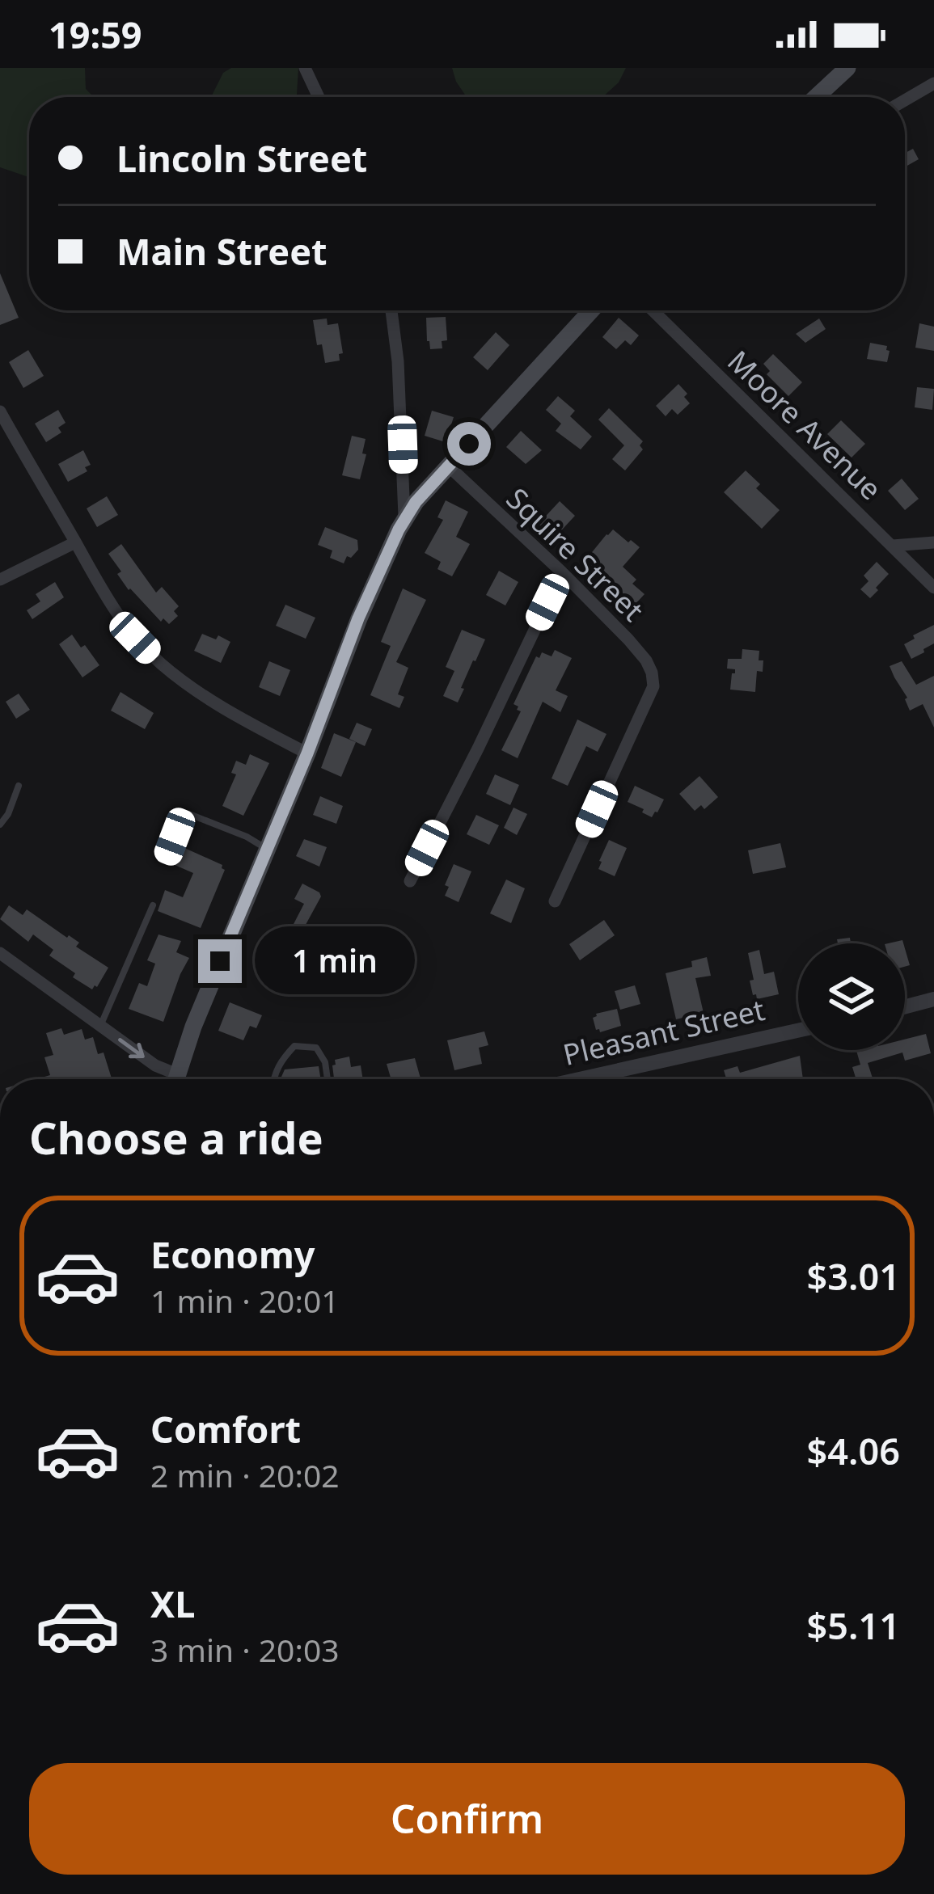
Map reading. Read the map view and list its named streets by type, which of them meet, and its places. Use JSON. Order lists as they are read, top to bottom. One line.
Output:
{"streets":{"street":["Moore Avenue","Squire Street","Pleasant Street"]},"page":{"status":"19:59","banner":["Lincoln Street","Main Street"],"bubble":"1 min","heading":"Choose a ride","list":[{"name":"Economy","note":"1 min · 20:01","value":"$3.01"},{"name":"Comfort","note":"2 min · 20:02","value":"$4.06"},{"name":"XL","note":"3 min · 20:03","value":"$5.11"}],"buttons":"Confirm"}}
